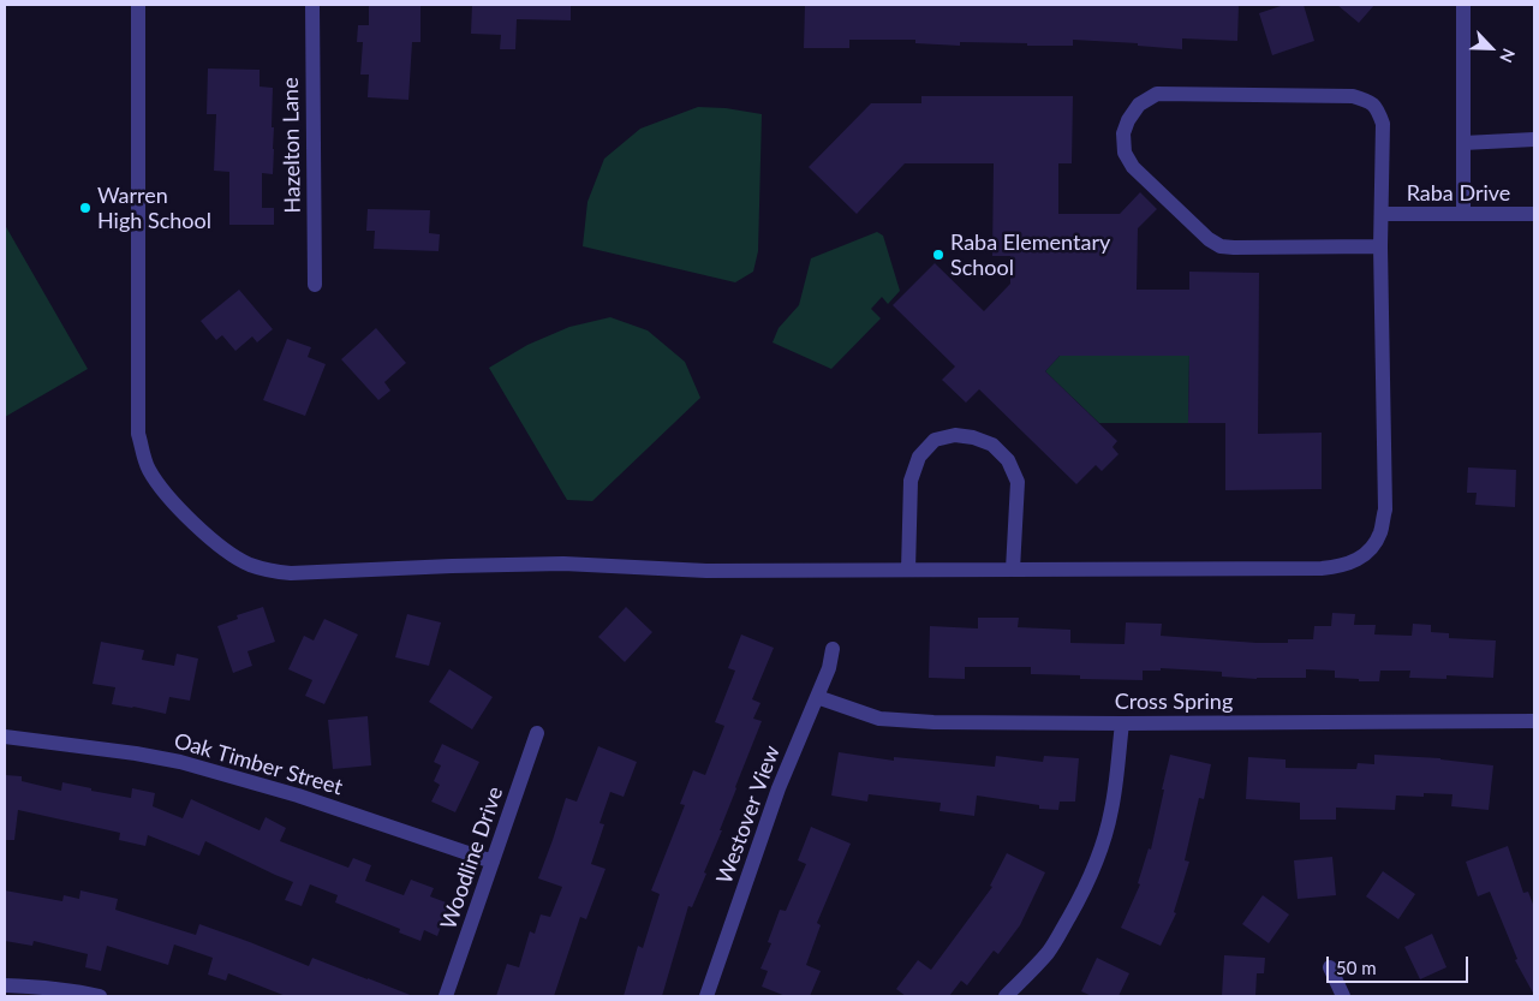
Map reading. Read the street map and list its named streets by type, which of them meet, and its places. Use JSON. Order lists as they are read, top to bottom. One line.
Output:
{"streets":{"street":["Hazelton Lane","Raba Drive","Cross Spring","Oak Timber Street","Westover View","Woodline Drive"]},"crossings":[["Cross Spring","Westover View"],["Oak Timber Street","Woodline Drive"]],"places":["Warren High School","Raba Elementary School"],"scale_bar":"50 m","north":"bottom right"}
